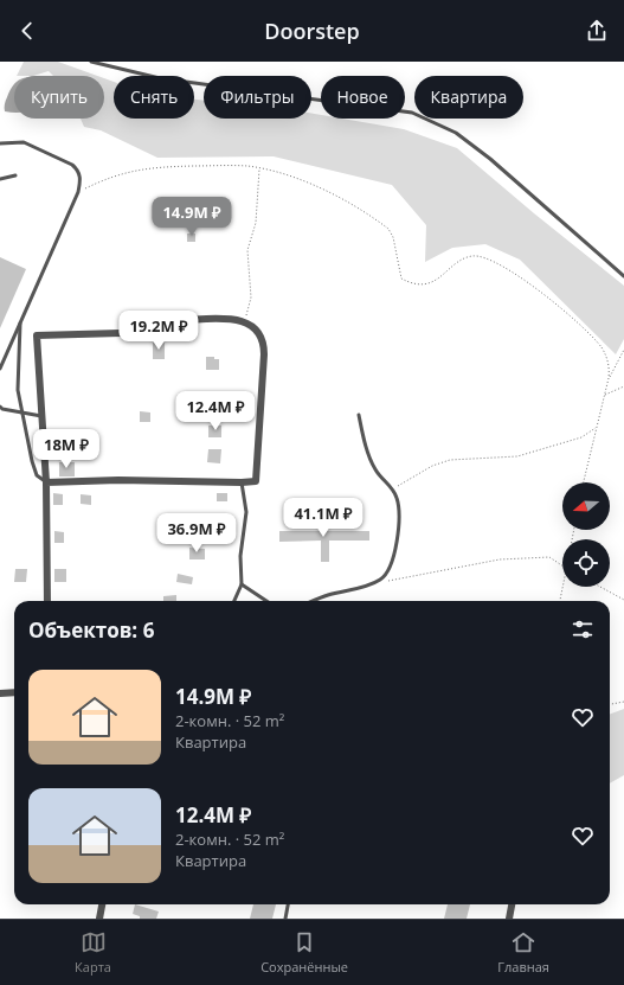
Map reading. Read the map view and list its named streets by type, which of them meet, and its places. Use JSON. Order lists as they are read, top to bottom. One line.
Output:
{"north":"left","page":{"header":"Doorstep","chip":["Купить","Снять","Фильтры","Новое","Квартира"],"price":["14.9M ₽","19.2M ₽","12.4M ₽","18M ₽","41.1M ₽","36.9M ₽"],"heading":"Объектов: 6","list":[{"name":"14.9M ₽","note":"2-комн. · 52 m² · Квартира"},{"name":"12.4M ₽","note":"2-комн. · 52 m² · Квартира"}],"tabs":["Карта","Сохранённые","Главная"]}}
